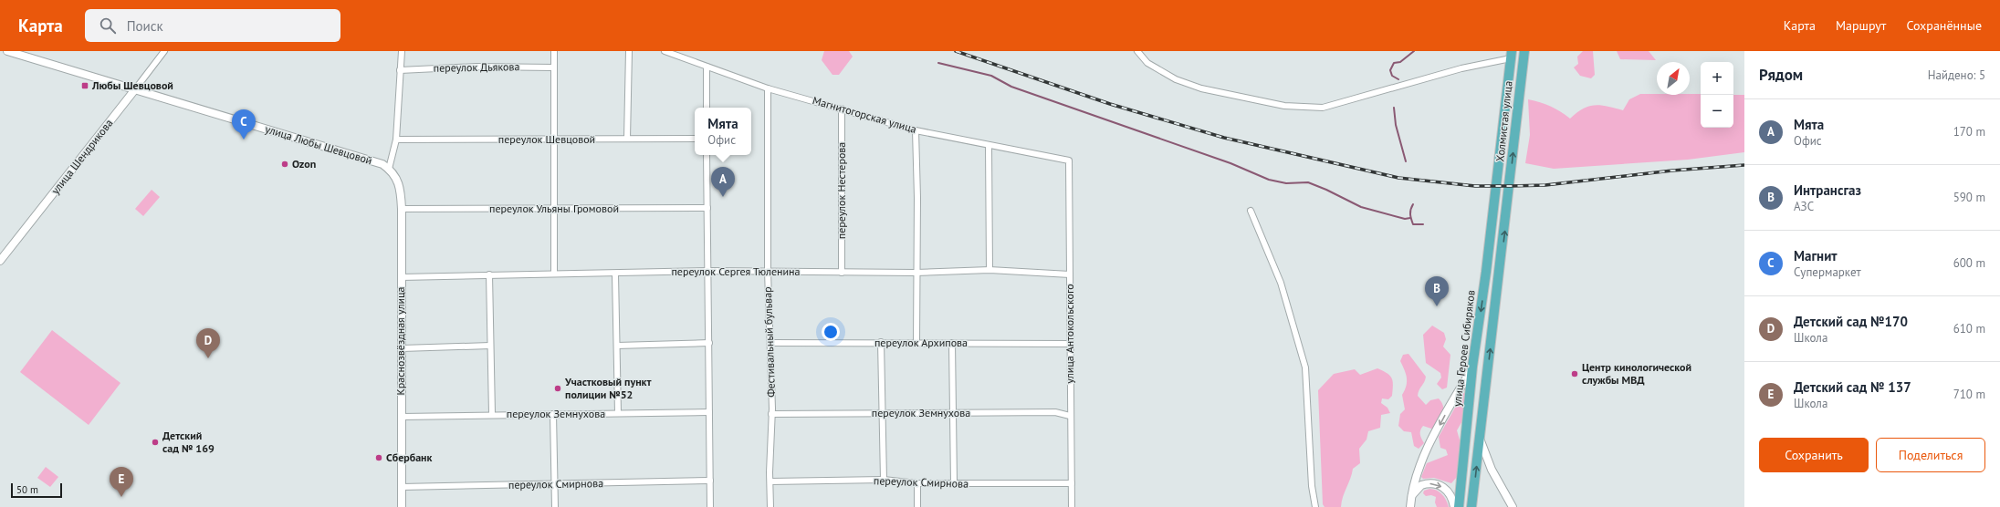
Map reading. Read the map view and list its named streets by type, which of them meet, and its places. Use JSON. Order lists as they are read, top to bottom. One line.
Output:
{"streets":{"highway":["Холмистая улица","улица Героев Сибиряков"],"street":["переулок Дьякова","Магнитогорская улица","переулок Шевцовой","улица Любы Шевцовой","улица Шендрикова","переулок Нестерова","переулок Ульяны Громовой","переулок Сергея Тюленина","улица Антокольского","Краснозвёздная улица","Фестивальный бульвар","переулок Архипова","переулок Земнухова","переулок Смирнова"]},"crossings":[["Магнитогорская улица","переулок Нестерова"],["Магнитогорская улица","улица Антокольского"],["Магнитогорская улица","Фестивальный бульвар"],["Холмистая улица","улица Героев Сибиряков"],["улица Любы Шевцовой","улица Шендрикова"],["улица Любы Шевцовой","Краснозвёздная улица"],["переулок Нестерова","переулок Сергея Тюленина"],["переулок Ульяны Громовой","Краснозвёздная улица"],["переулок Сергея Тюленина","улица Антокольского"],["переулок Сергея Тюленина","Краснозвёздная улица"],["переулок Сергея Тюленина","Фестивальный бульвар"],["улица Антокольского","переулок Архипова"],["улица Антокольского","переулок Земнухова"],["улица Антокольского","переулок Смирнова"],["Краснозвёздная улица","переулок Земнухова"],["Краснозвёздная улица","переулок Смирнова"],["Фестивальный бульвар","переулок Архипова"],["Фестивальный бульвар","переулок Земнухова"],["Фестивальный бульвар","переулок Смирнова"]],"one_way":["улица Героев Сибиряков"],"places":{"transit":["Любы Шевцовой"],"other":["Ozon","Центр кинологической службы МВД","Участковый пункт полиции №52","Детский сад № 169","Сбербанк"]},"scale_bar":"50 m","north":"top right","page":{"header":"Карта","search":"Поиск","nav":["Карта","Маршрут","Сохранённые"],"heading":["Рядом","Найдено: 5"],"map_buttons":["+","−"],"list":[{"mark":"A","name":"Мята","note":"Офис","value":"170 m"},{"mark":"B","name":"Интрансгаз","note":"АЗС","value":"590 m"},{"mark":"C","name":"Магнит","note":"Супермаркет","value":"600 m"},{"mark":"D","name":"Детский сад №170","note":"Школа","value":"610 m"},{"mark":"E","name":"Детский сад № 137","note":"Школа","value":"710 m"}],"popup":["Мята","Офис"],"pins":["C","A","B","D","E"],"buttons":["Сохранить","Поделиться"],"scale":"50 m"}}
